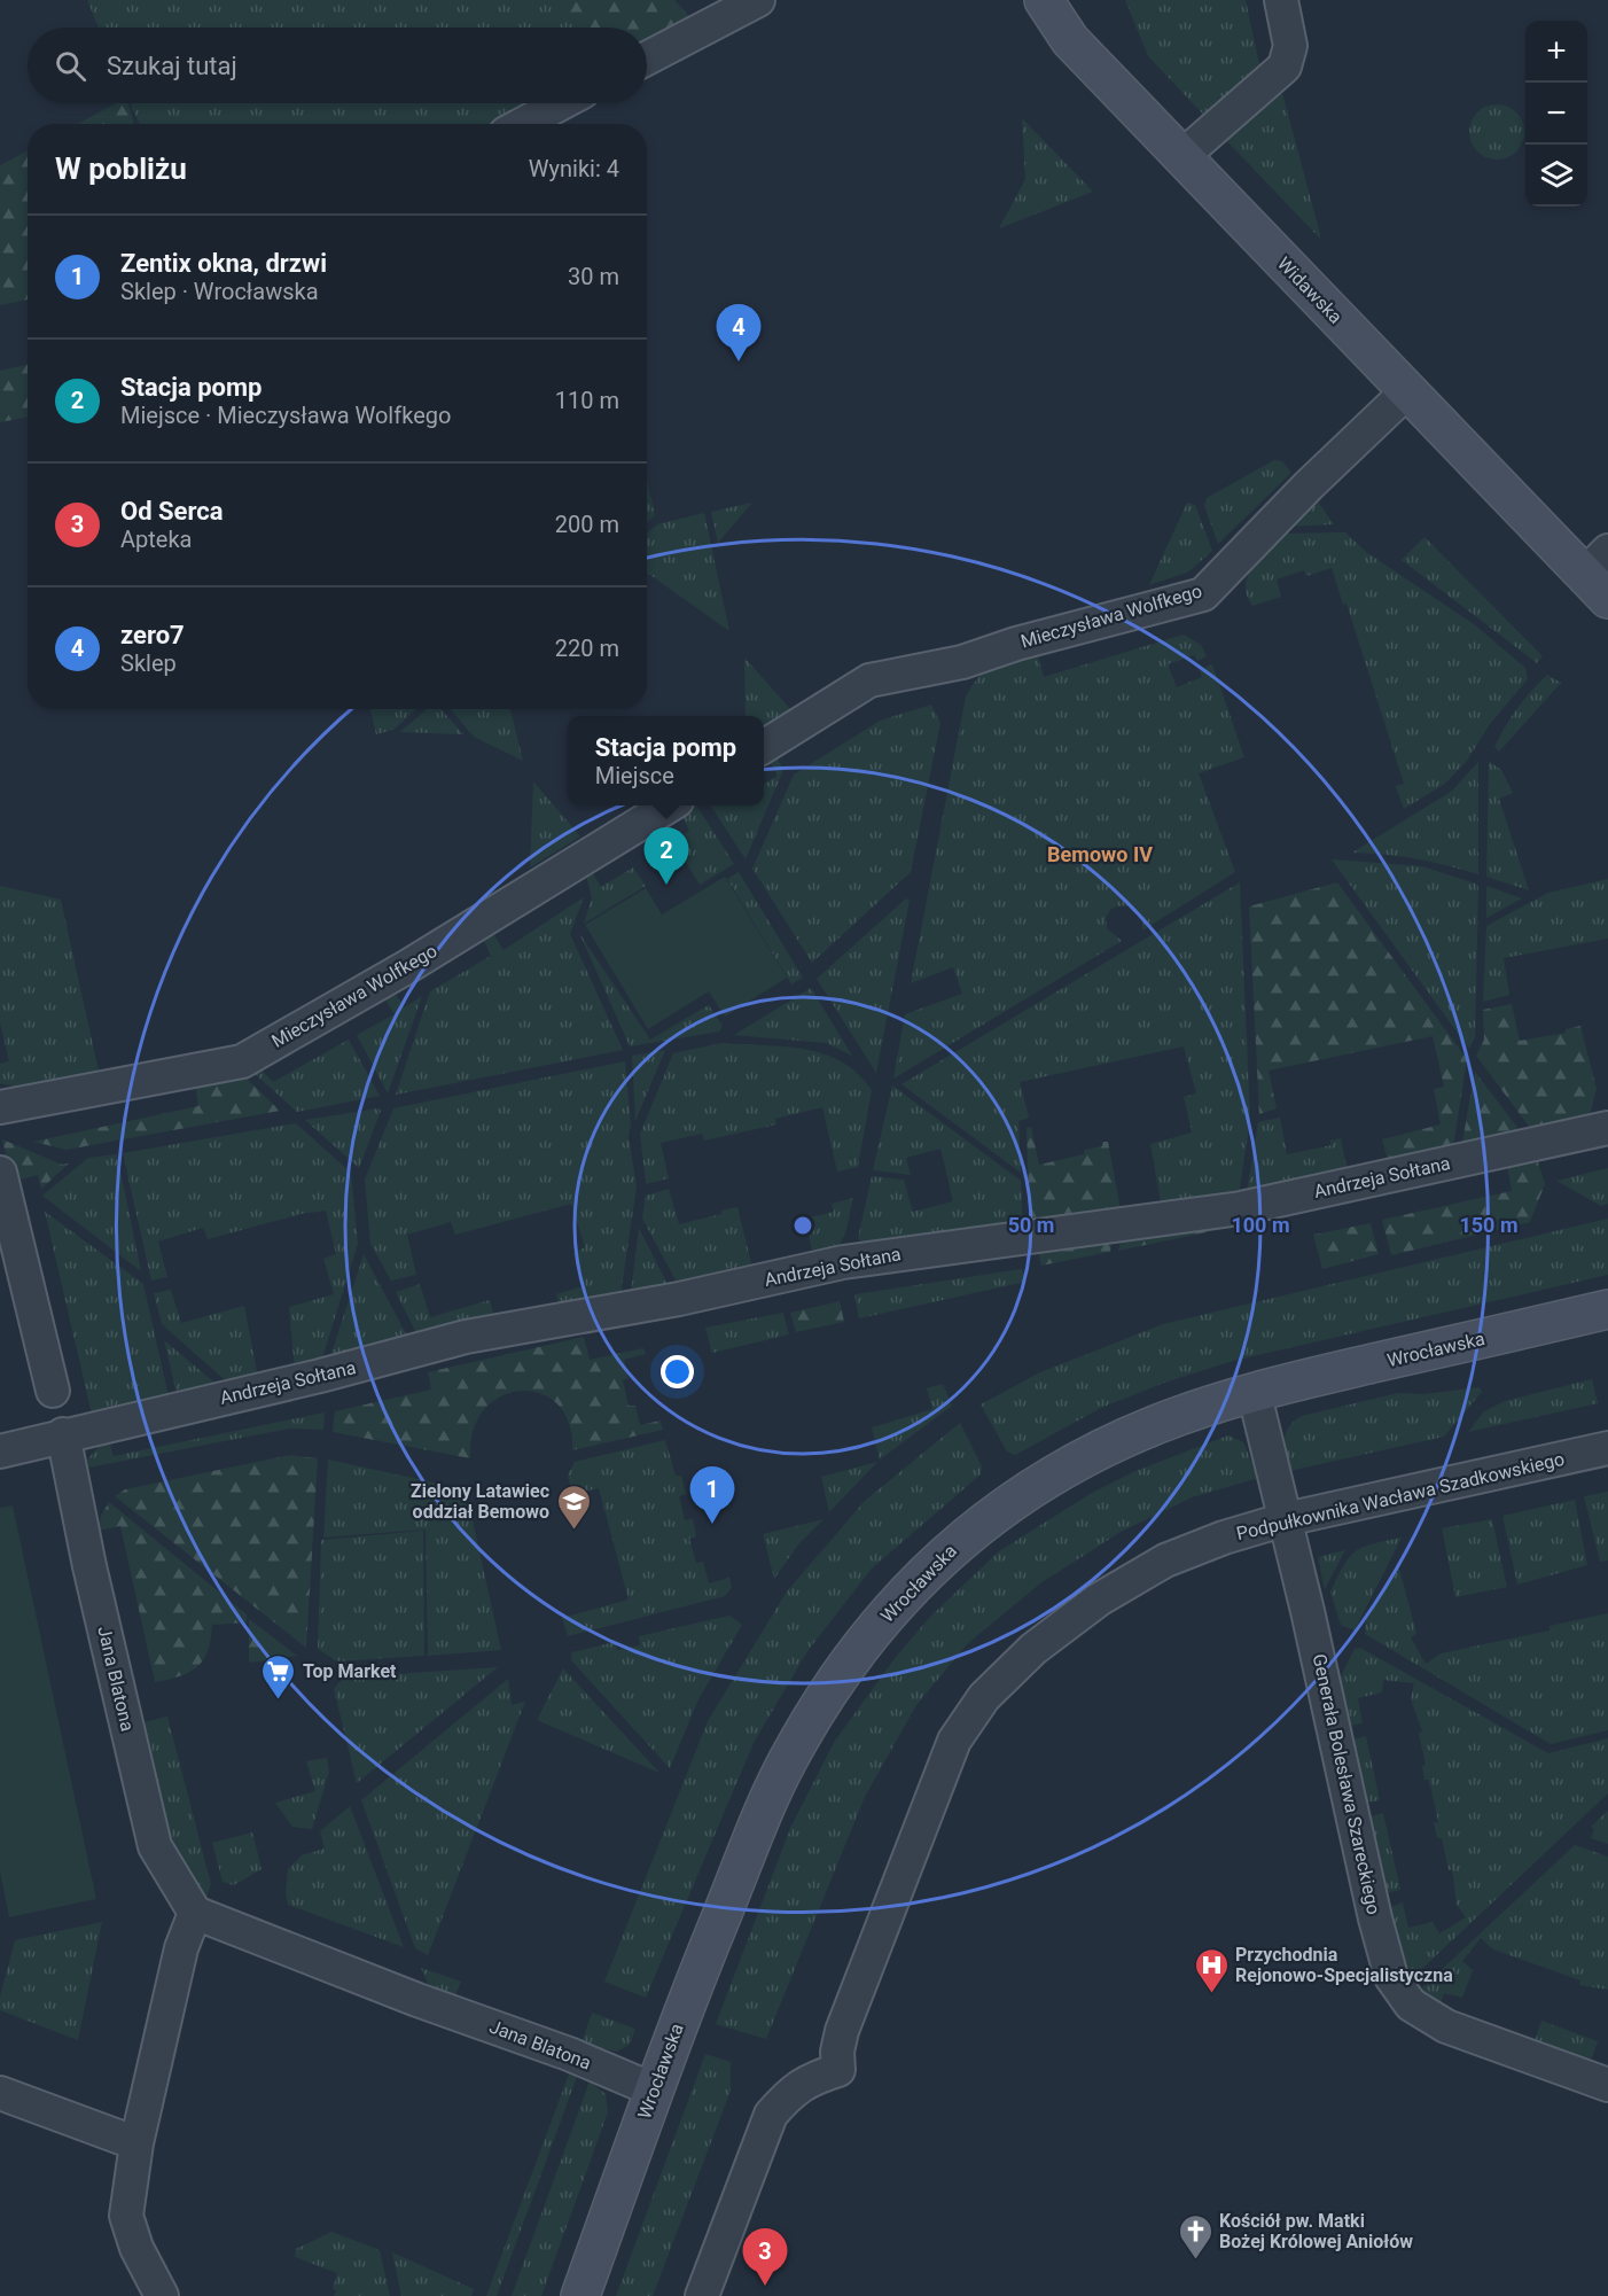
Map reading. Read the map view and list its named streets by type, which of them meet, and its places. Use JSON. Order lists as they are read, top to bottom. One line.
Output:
{"streets":{"street":["Widawska","Mieczysława Wolfkego","Andrzeja Sołtana","Wrocławska","Podpułkownika Wacława Szadkowskiego","Jana Blatona","Generała Bolesława Szareckiego"]},"crossings":[["Widawska","Mieczysława Wolfkego"],["Andrzeja Sołtana","Jana Blatona"],["Wrocławska","Jana Blatona"],["Wrocławska","Generała Bolesława Szareckiego"],["Podpułkownika Wacława Szadkowskiego","Generała Bolesława Szareckiego"]],"districts":["Bemowo IV"],"places":{"school or university":["Zielony Latawiec oddział Bemowo"],"supermarket":["Top Market"],"hospital":["Przychodnia Rejonowo-Specjalistyczna"],"church":["Kościół pw. Matki Bożej Królowej Aniołów"]},"page":{"map_buttons":["+","−"],"search":"Szukaj tutaj","heading":["W pobliżu","Wyniki: 4"],"list":[{"mark":"1","name":"Zentix okna, drzwi","note":"Sklep · Wrocławska","value":"30 m"},{"mark":"2","name":"Stacja pomp","note":"Miejsce · Mieczysława Wolfkego","value":"110 m"},{"mark":"3","name":"Od Serca","note":"Apteka","value":"200 m"},{"mark":"4","name":"zero7","note":"Sklep","value":"220 m"}],"pins":["4","2","1","3"],"popup":["Stacja pomp","Miejsce"]},"rings":["50 m","100 m","150 m"]}
